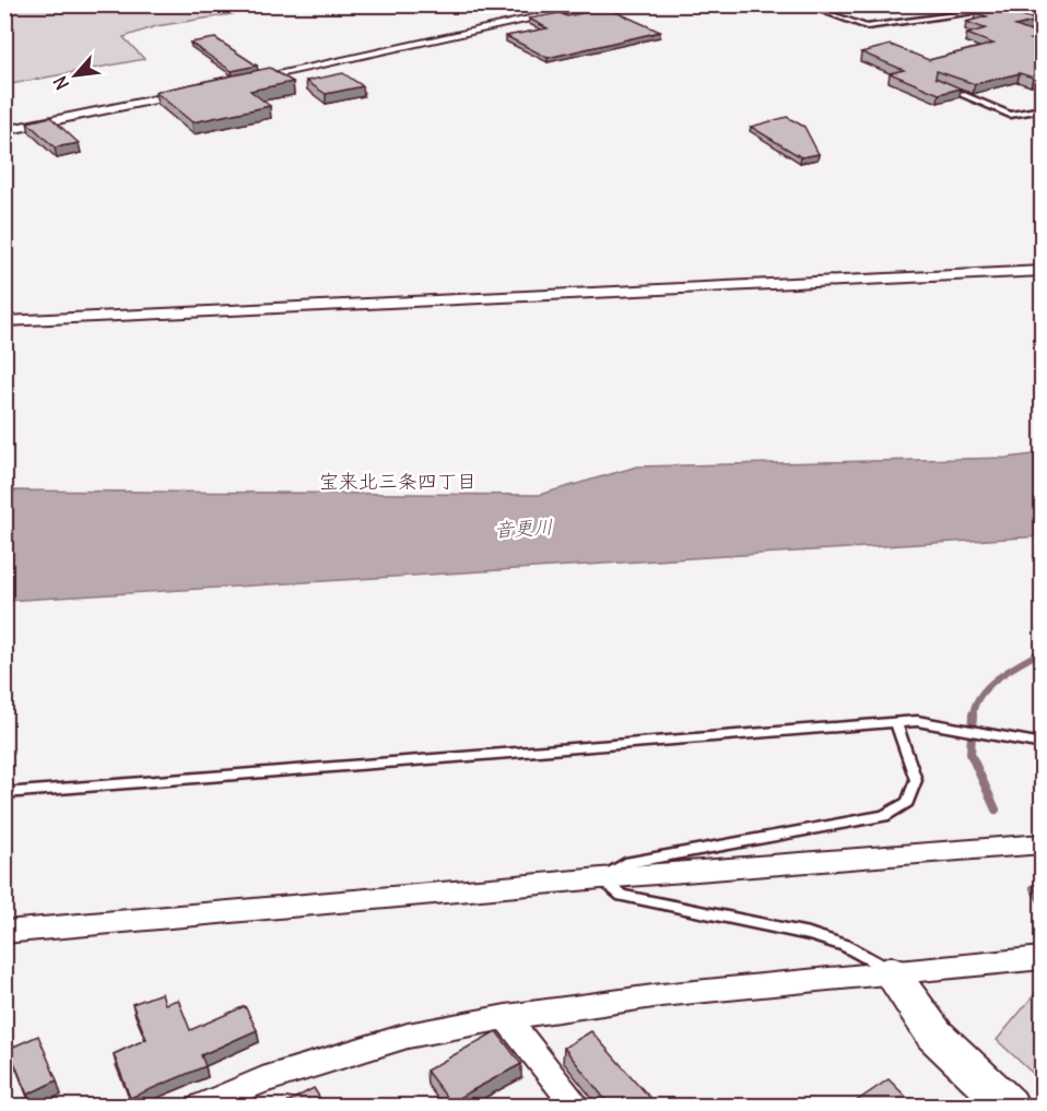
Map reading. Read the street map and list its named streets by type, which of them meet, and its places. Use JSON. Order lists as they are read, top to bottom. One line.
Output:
{"districts":["宝来北三条四丁目"],"water":["音更川"],"north":"bottom left"}
